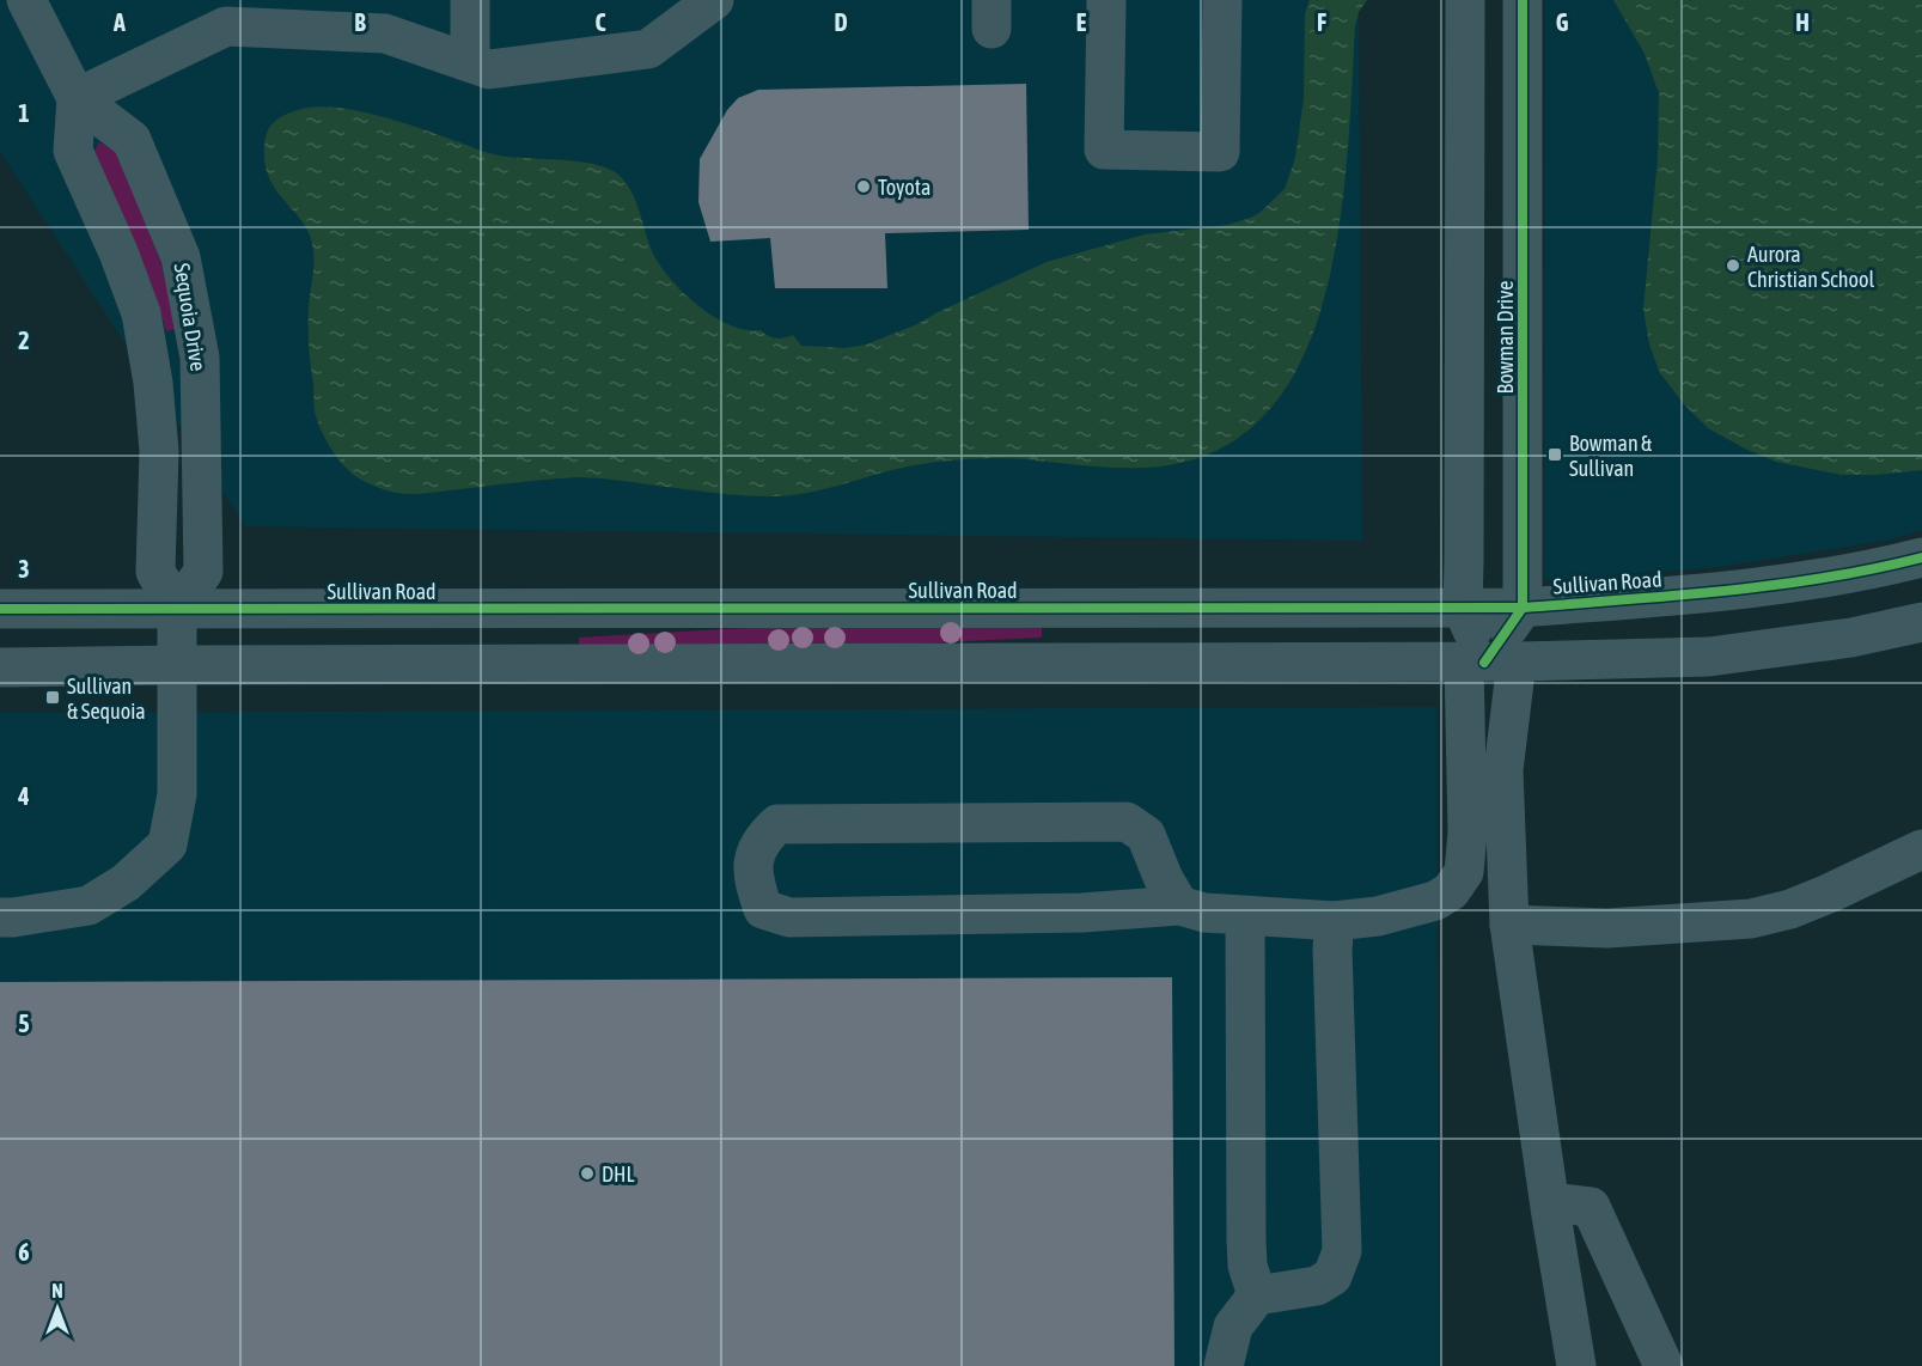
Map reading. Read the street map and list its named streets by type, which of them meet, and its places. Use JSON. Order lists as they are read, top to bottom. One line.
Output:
{"streets":{"street":["Sequoia Drive","Bowman Drive","Sullivan Road"]},"crossings":[["Sequoia Drive","Sullivan Road"],["Bowman Drive","Sullivan Road"]],"places":{"other":["Toyota","Aurora Christian School","DHL"],"transit":["Bowman & Sullivan","Sullivan & Sequoia"]},"north":"top","grid":{"columns":["A","B","C","D","E","F","G","H"],"rows":["1","2","3","4","5","6"]}}
